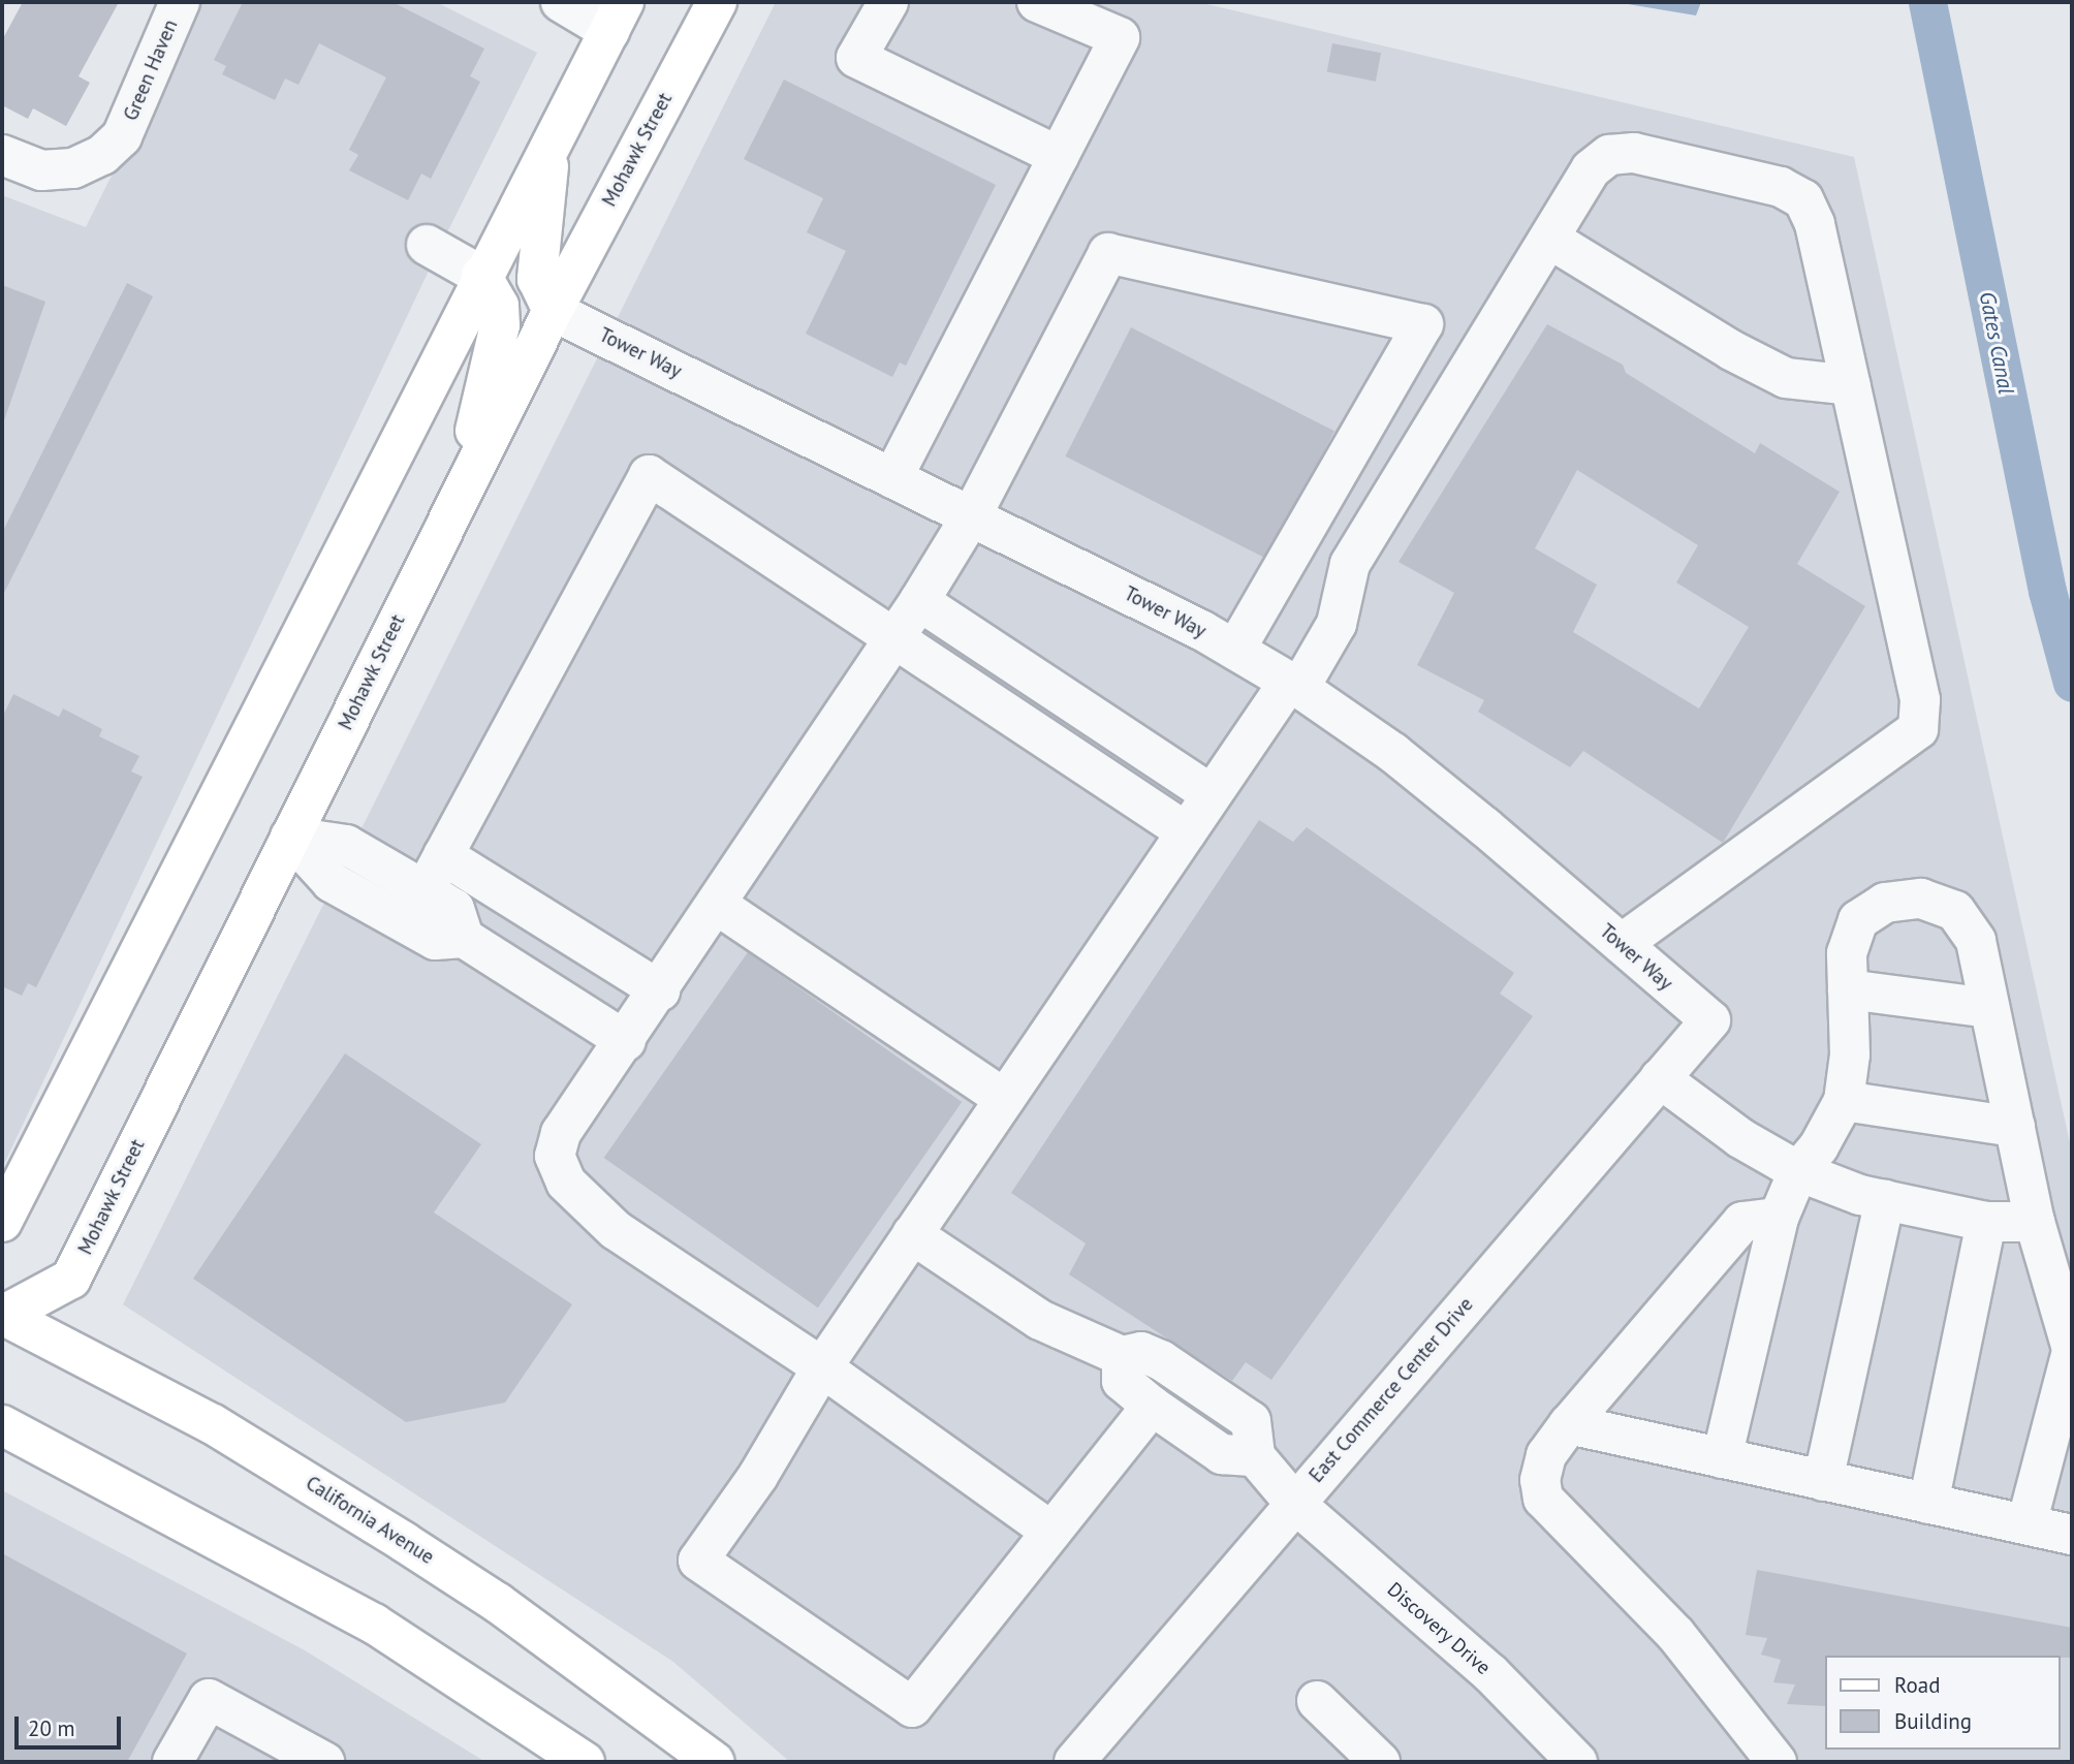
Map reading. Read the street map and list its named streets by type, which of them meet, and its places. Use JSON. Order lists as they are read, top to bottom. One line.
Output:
{"streets":{"main road":["Mohawk Street","California Avenue"],"street":["Green Haven","Tower Way","East Commerce Center Drive","Discovery Drive"]},"crossings":[["Mohawk Street","Tower Way"],["Mohawk Street","California Avenue"],["Tower Way","East Commerce Center Drive"],["East Commerce Center Drive","Discovery Drive"]],"water":["Gates Canal"],"legend":["Road","Building"],"scale_bar":"20 m"}
